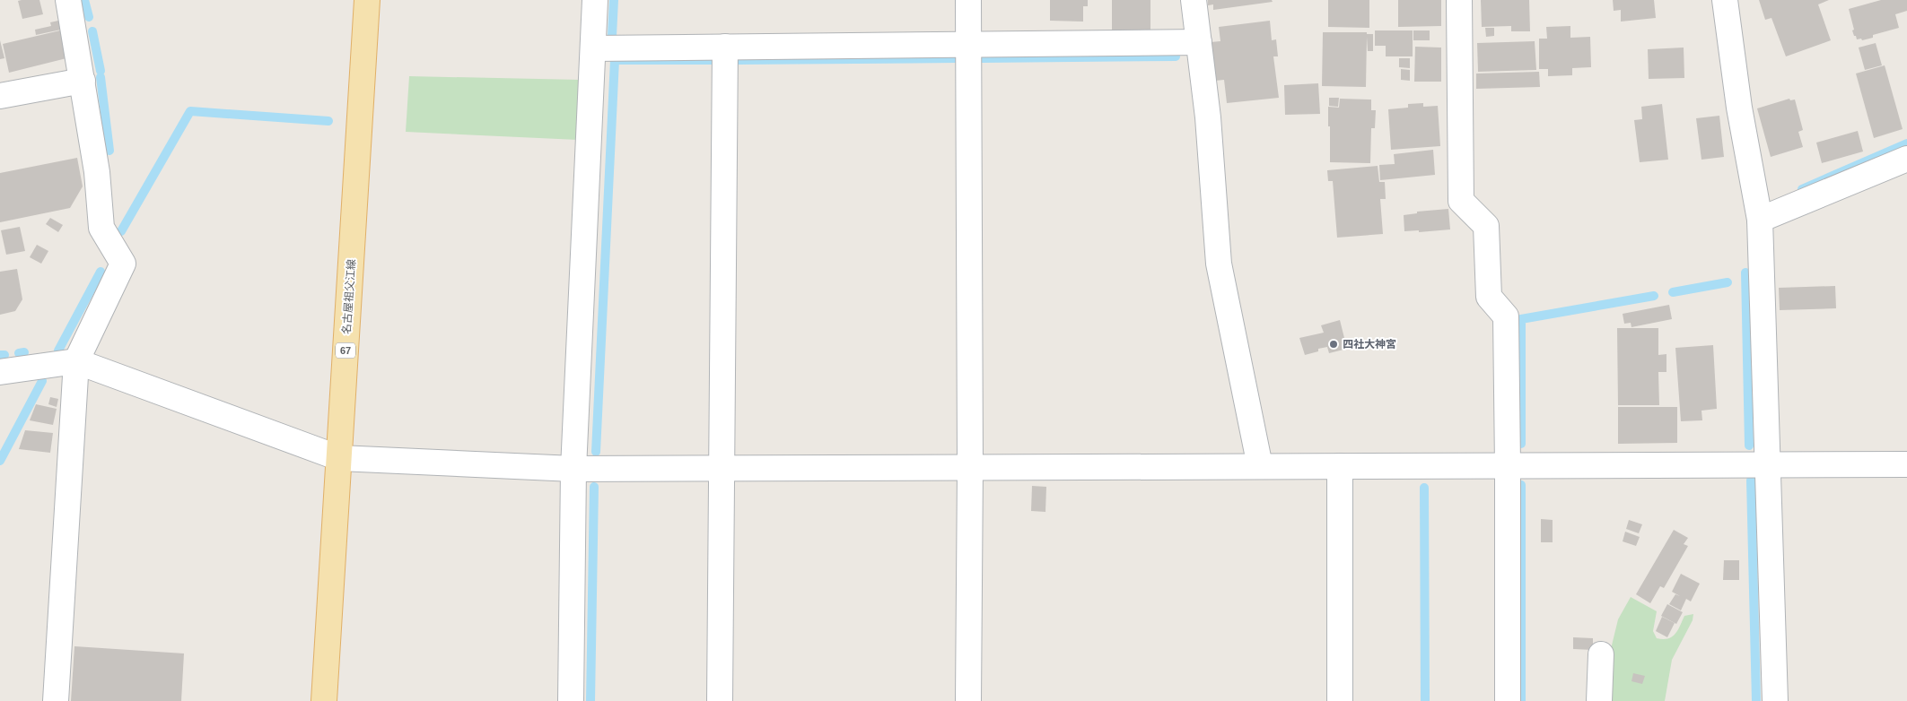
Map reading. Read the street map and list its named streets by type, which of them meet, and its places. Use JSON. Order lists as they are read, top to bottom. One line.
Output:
{"streets":{"main road":["名古屋祖父江線","67"]},"places":["四社大神宮"]}
